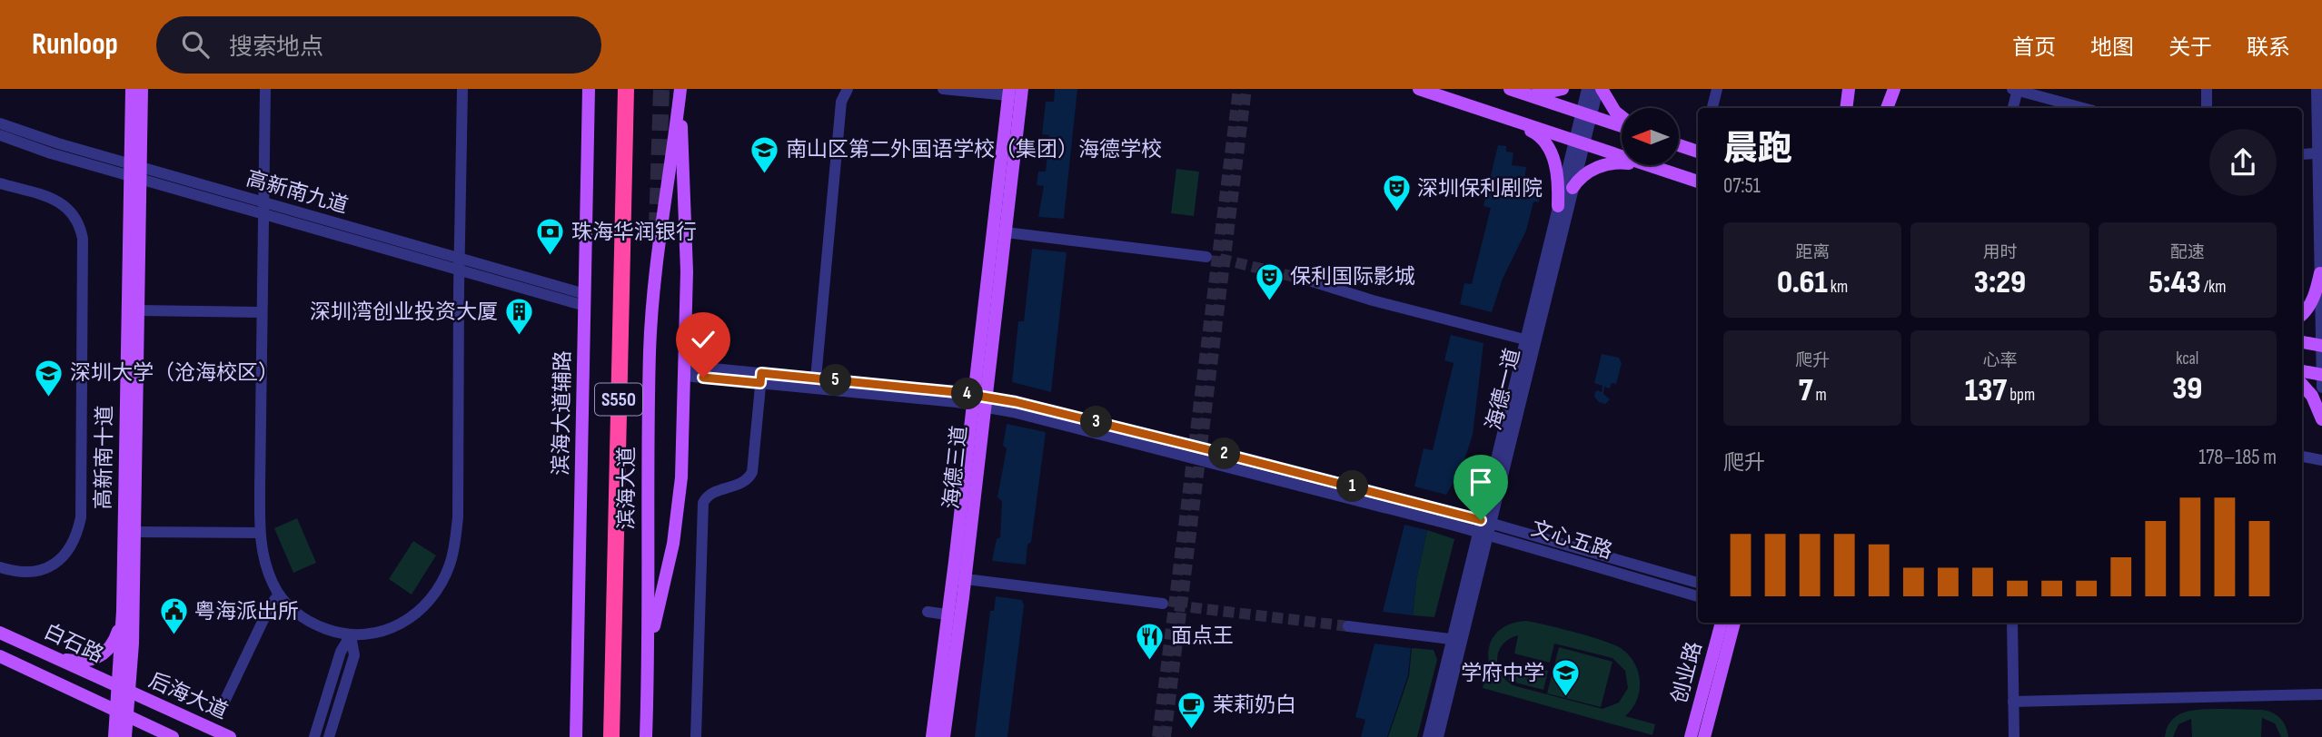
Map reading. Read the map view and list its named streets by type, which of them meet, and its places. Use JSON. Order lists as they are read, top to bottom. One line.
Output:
{"streets":{"highway":["S550","滨海大道"],"main road":["滨海大道辅路","高新南十道","海德三道","白石路","创业路","后海大道"],"street":["高新南九道","海德一道","文心五路"]},"crossings":[["高新南九道","滨海大道辅路"],["高新南九道","高新南十道"],["海德一道","文心五路"],["高新南十道","白石路"],["高新南十道","后海大道"],["海德三道","文心五路"],["白石路","后海大道"]],"places":{"school or university":["南山区第二外国语学校（集团）海德学校","深圳大学（沧海校区）","学府中学"],"theatre":["深圳保利剧院","保利国际影城"],"bank":["珠海华润银行"],"building":["深圳湾创业投资大厦"],"public building":["粤海派出所"],"restaurant":["面点王"],"cafe":["茉莉奶白"]},"north":"left","page":{"header":"Runloop","search":"搜索地点","nav":["首页","地图","关于","联系"],"heading":["晨跑","07:51"],"stats":[["距离","0.61 km"],["用时","3:29"],["配速","5:43 /km"],["爬升","7 m"],["心率","137 bpm"],["kcal","39"]],"pins":["5","4","3","2","1"],"chart":["爬升","178–185 m"]}}
